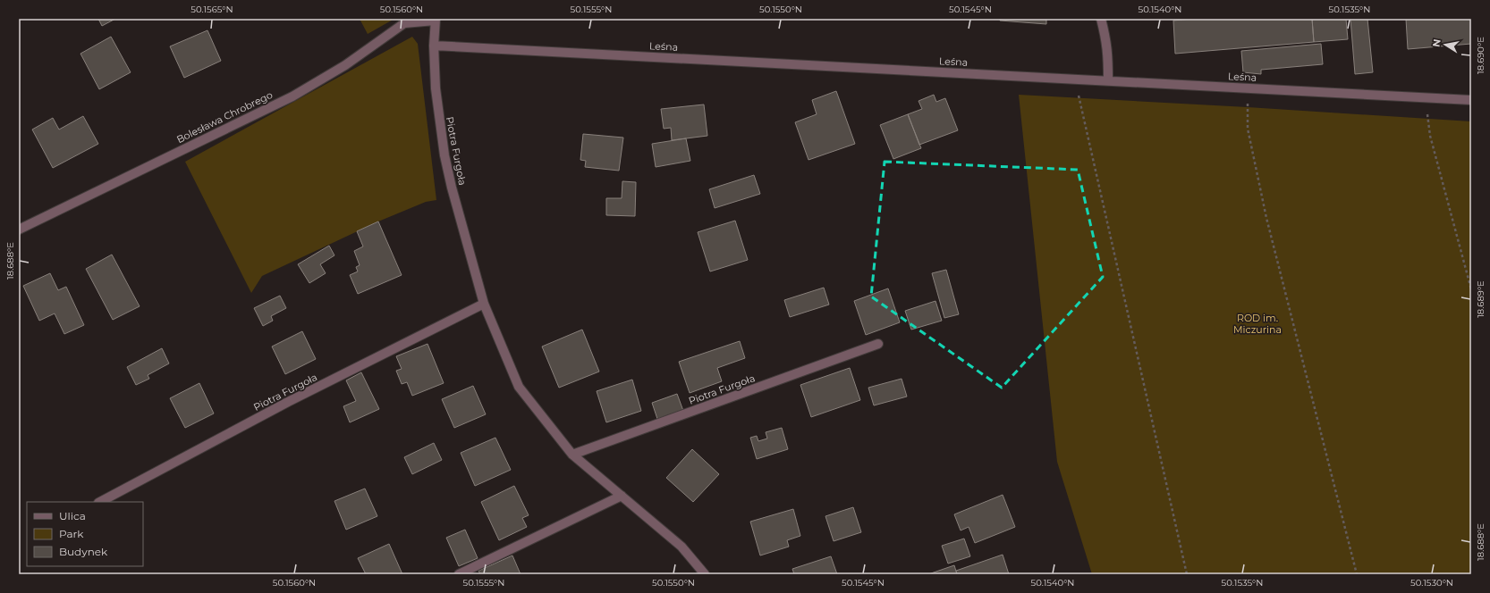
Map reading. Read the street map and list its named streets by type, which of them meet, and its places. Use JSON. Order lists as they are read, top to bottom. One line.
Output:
{"streets":{"street":["Leśna","Bolesława Chrobrego","Piotra Furgoła"]},"crossings":[["Leśna","Piotra Furgoła"],["Bolesława Chrobrego","Piotra Furgoła"]],"parks":["ROD im. Miczurina"],"legend":["Ulica","Park","Budynek"],"north":"left","coordinates":["50.1565°N","50.1560°N","50.1555°N","50.1550°N","50.1545°N","50.1540°N","50.1535°N","18.690°E","18.688°E","18.689°E","50.1530°N"]}
